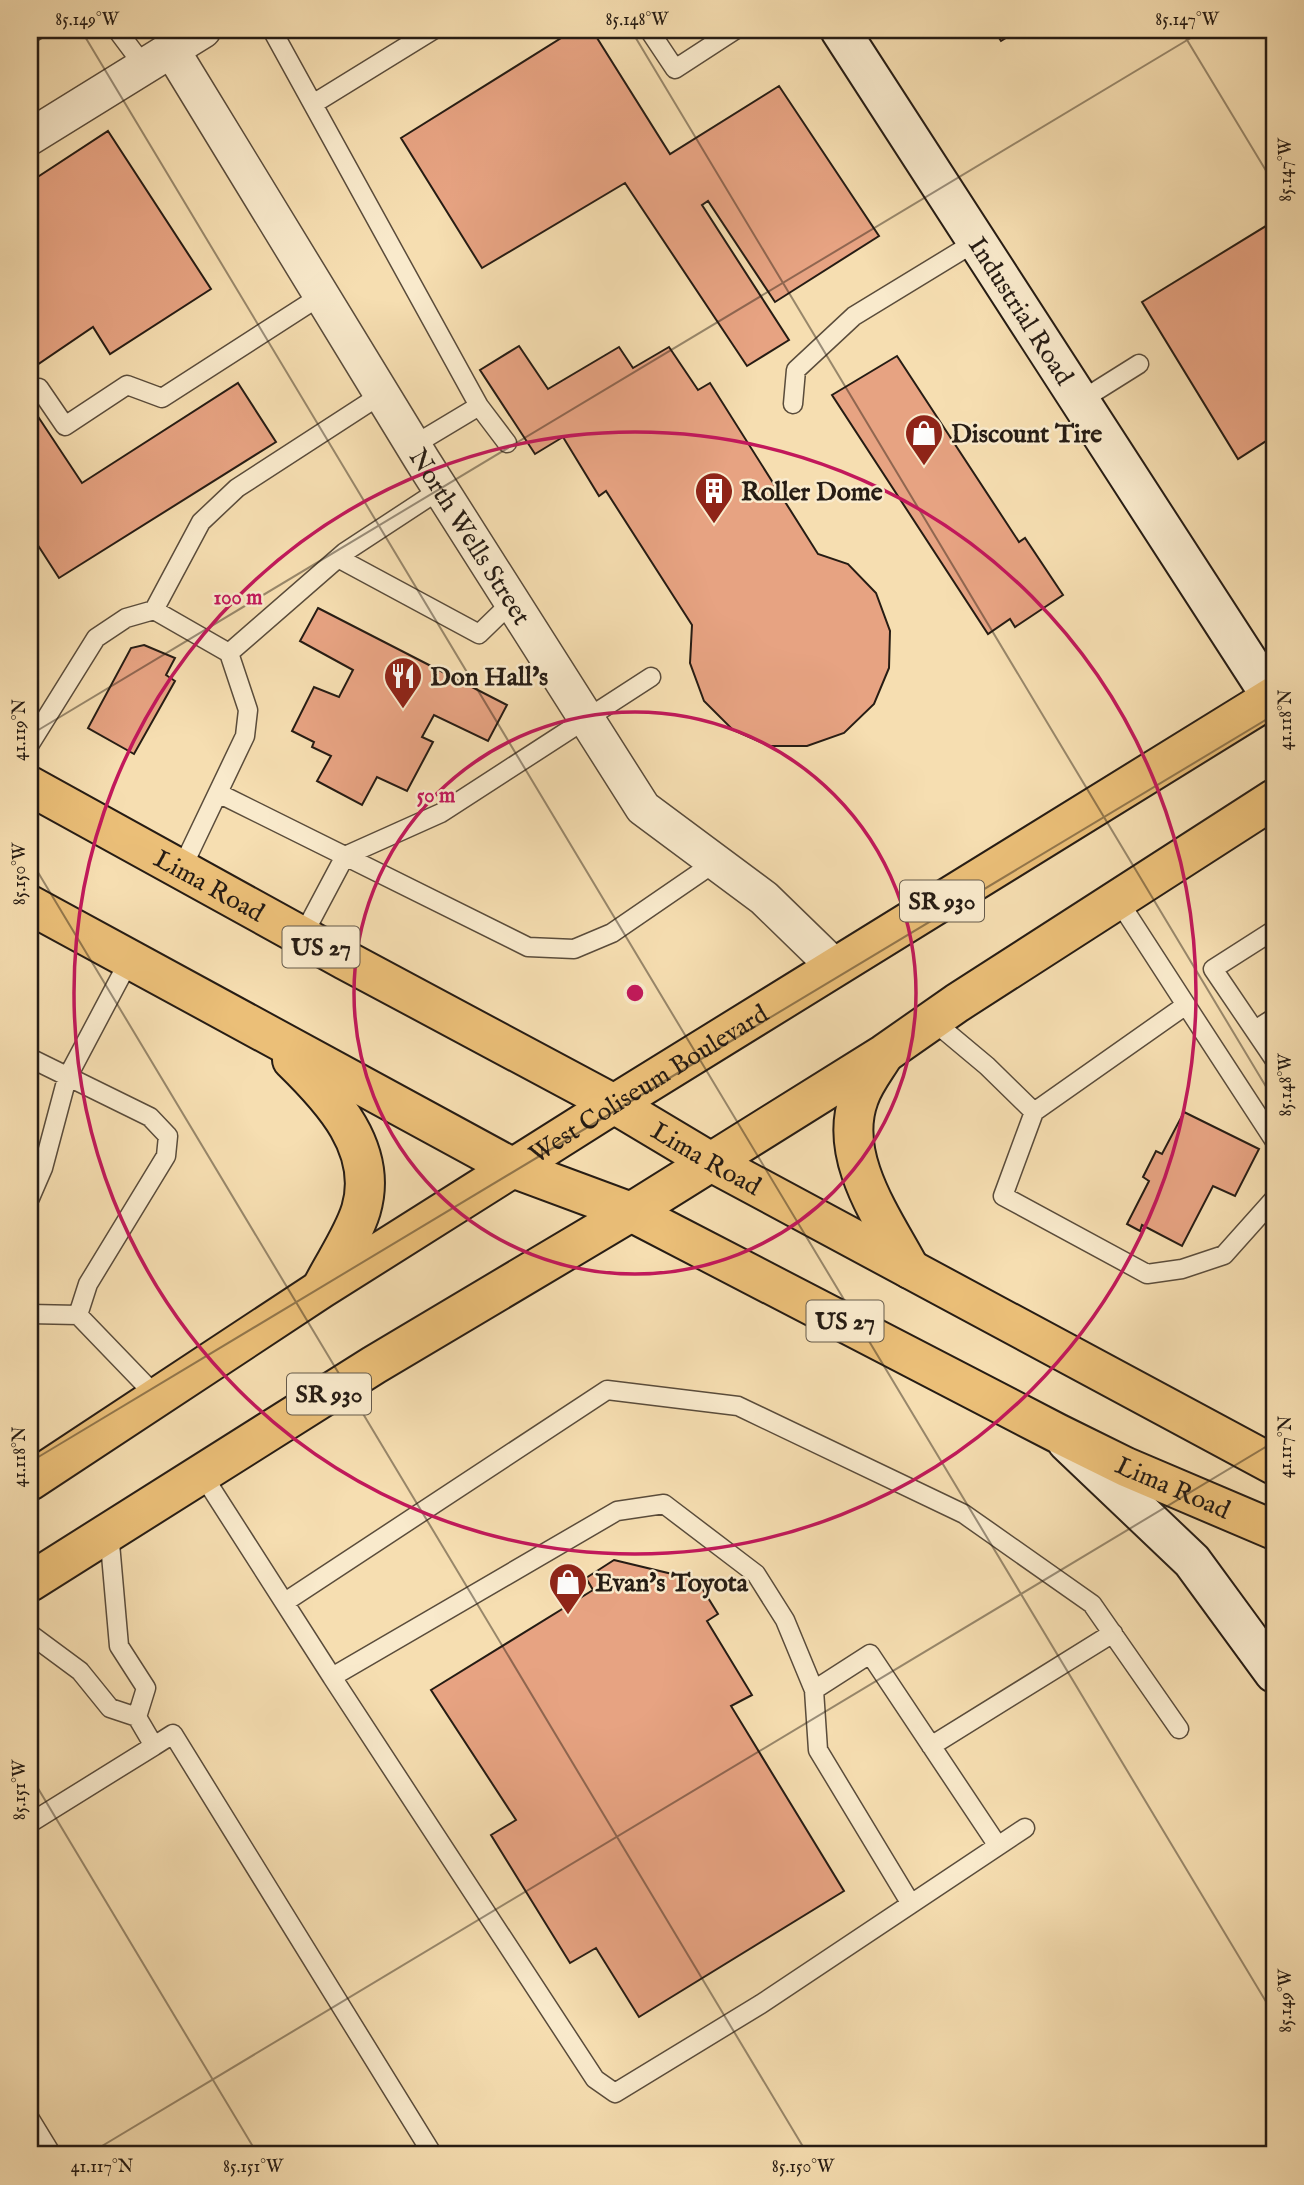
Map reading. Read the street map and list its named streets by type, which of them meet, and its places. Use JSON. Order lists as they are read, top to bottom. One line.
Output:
{"streets":{"highway":["Lima Road","SR 930","US 27","West Coliseum Boulevard"],"street":["Industrial Road","North Wells Street"]},"crossings":[["Industrial Road","West Coliseum Boulevard"],["North Wells Street","West Coliseum Boulevard"],["Lima Road","SR 930"],["Lima Road","West Coliseum Boulevard"]],"places":{"shop":["Discount Tire","Evan's Toyota"],"building":["Roller Dome"],"restaurant":["Don Hall's"]},"coordinates":["85.149°W","85.148°W","85.147°W","41.118°N","41.119°N","85.150°W","41.117°N","85.151°W"],"rings":["100 m","50 m"]}
